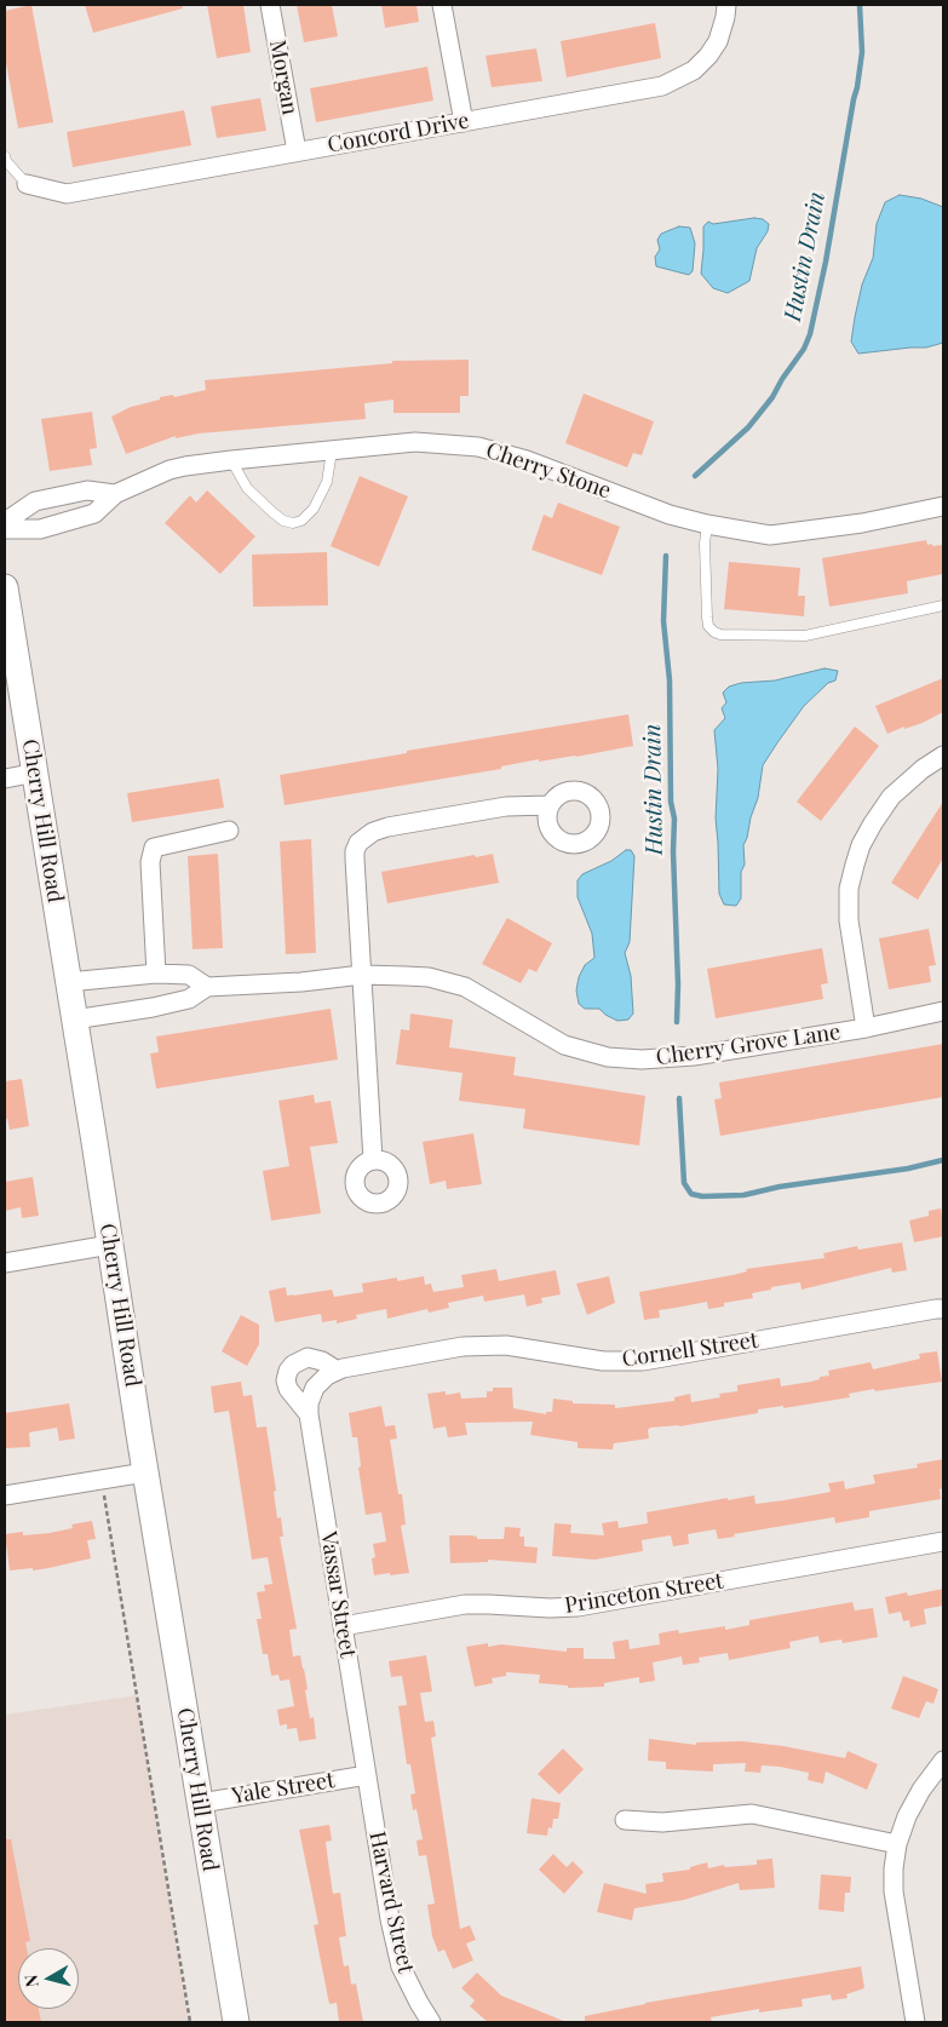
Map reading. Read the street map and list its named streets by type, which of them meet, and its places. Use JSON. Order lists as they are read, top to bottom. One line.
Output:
{"streets":{"main road":["Cherry Hill Road"],"street":["Morgan","Concord Drive","Cherry Stone","Cherry Grove Lane","Cornell Street","Princeton Street","Vassar Street","Yale Street","Harvard Street"]},"crossings":[["Morgan","Concord Drive"],["Cherry Hill Road","Cherry Grove Lane"],["Cherry Hill Road","Yale Street"],["Cornell Street","Vassar Street"],["Princeton Street","Vassar Street"],["Vassar Street","Yale Street"],["Vassar Street","Harvard Street"],["Yale Street","Harvard Street"]],"water":["Hustin Drain"],"north":"left"}
